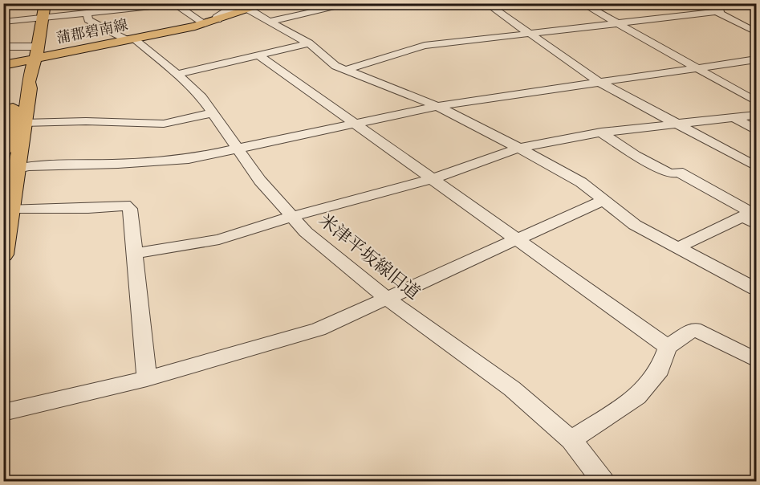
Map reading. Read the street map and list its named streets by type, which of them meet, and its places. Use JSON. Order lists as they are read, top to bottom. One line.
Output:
{"streets":{"main road":["蒲郡碧南線"],"street":["米津平坂線旧道"]},"crossings":[["蒲郡碧南線","米津平坂線旧道"]]}
